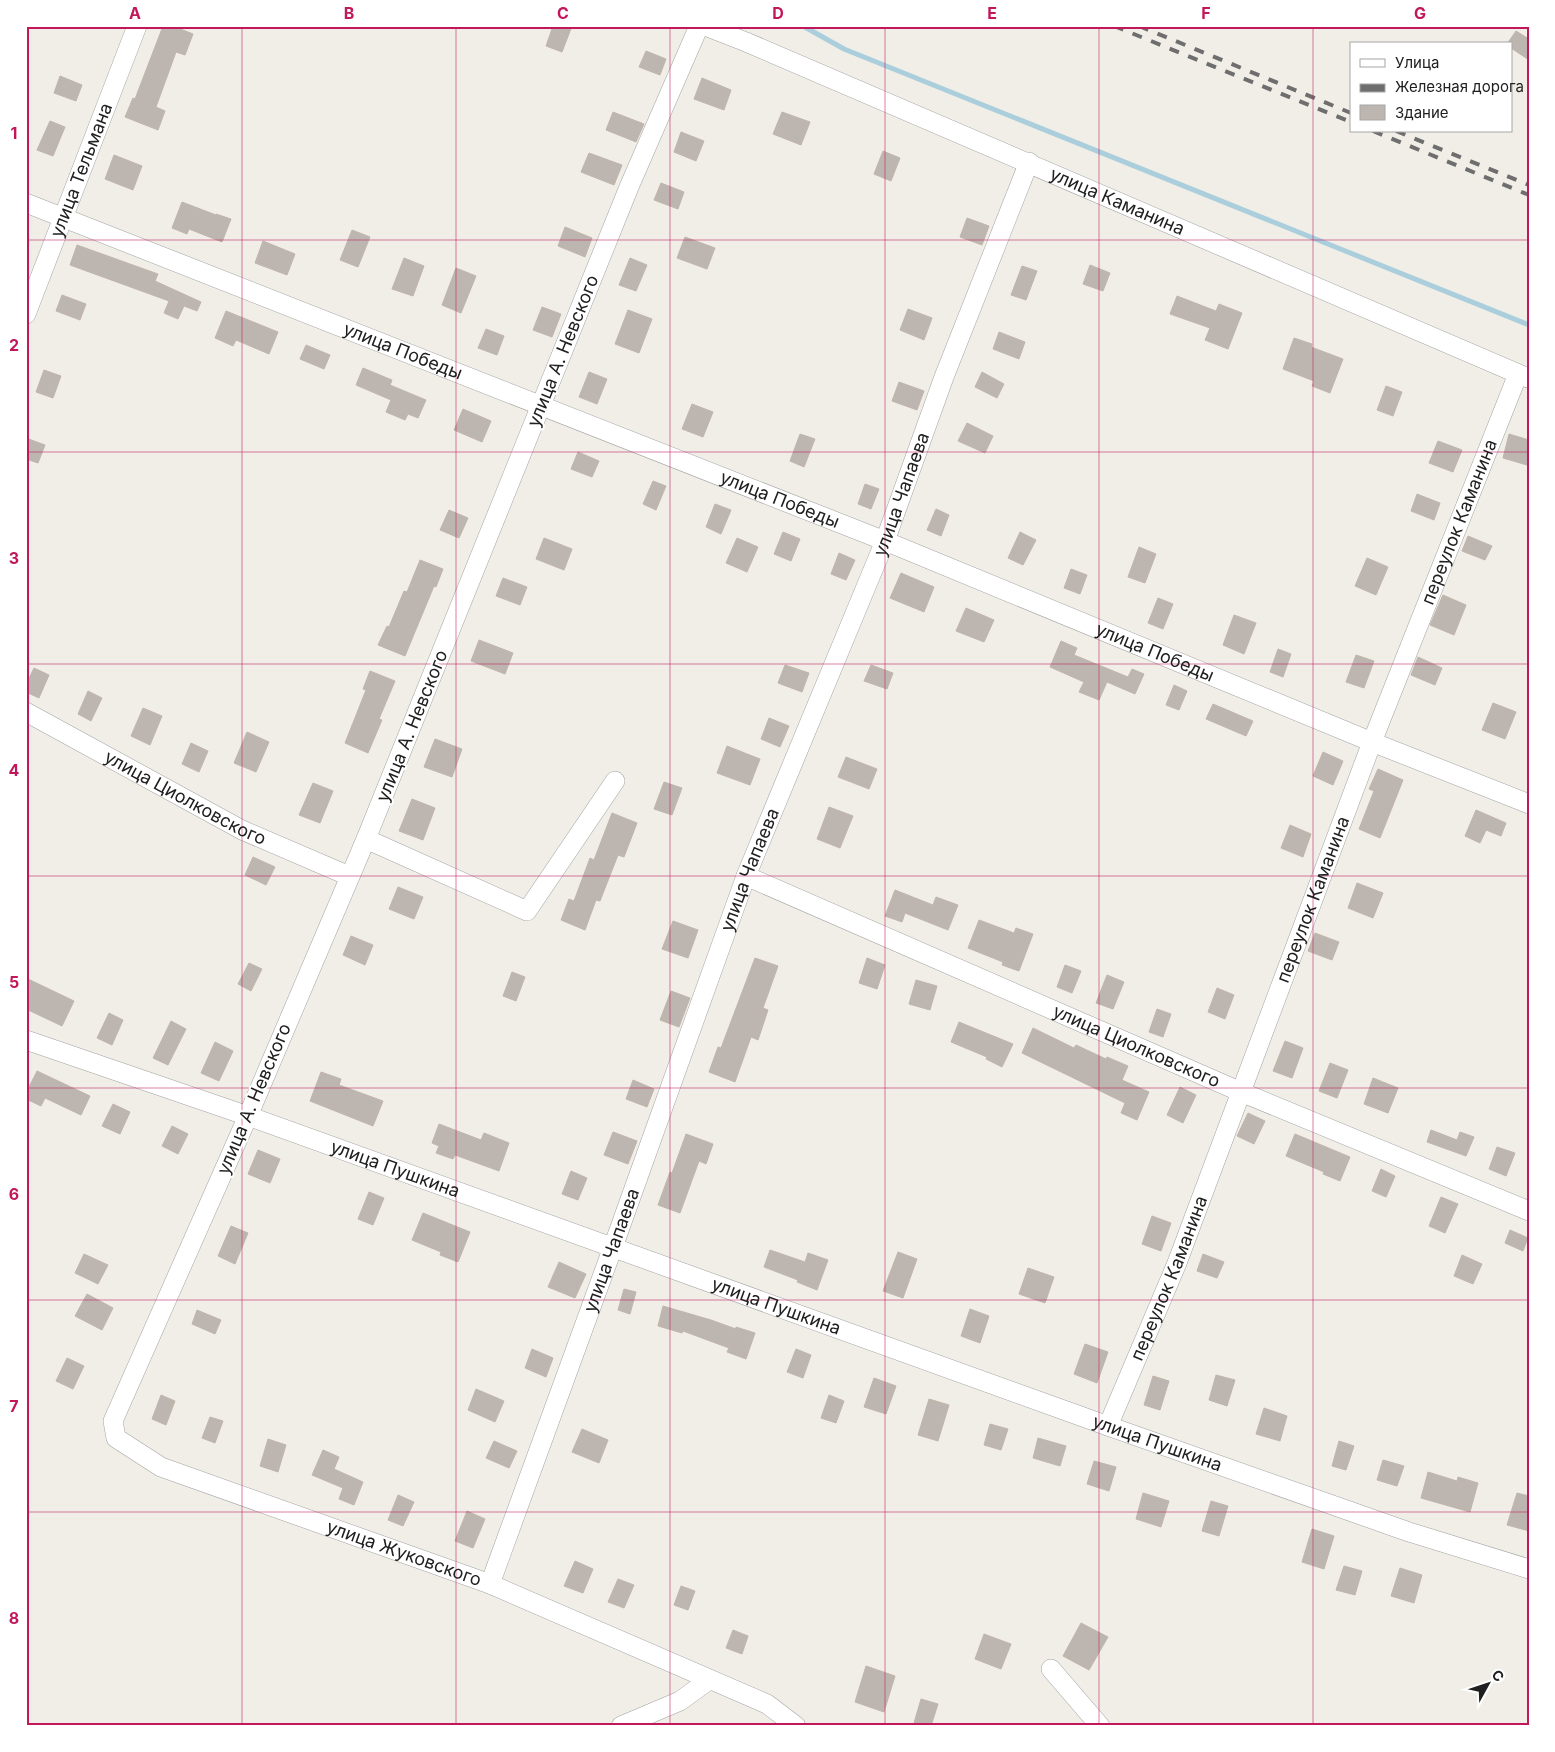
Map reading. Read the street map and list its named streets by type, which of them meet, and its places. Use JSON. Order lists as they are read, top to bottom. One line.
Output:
{"streets":{"street":["улица Тельмана","улица Каманина","улица Победы","улица А. Невского","улица Чапаева","переулок Каманина","улица Циолковского","улица Пушкина","улица Жуковского"]},"crossings":[["улица Тельмана","улица Победы"],["улица Каманина","улица Чапаева"],["улица Каманина","переулок Каманина"],["улица Победы","улица А. Невского"],["улица Победы","улица Чапаева"],["улица Победы","переулок Каманина"],["улица А. Невского","улица Циолковского"],["улица А. Невского","улица Пушкина"],["улица А. Невского","улица Жуковского"],["улица Чапаева","улица Циолковского"],["улица Чапаева","улица Пушкина"],["улица Чапаева","улица Жуковского"],["переулок Каманина","улица Циолковского"],["переулок Каманина","улица Пушкина"]],"legend":["Улица","Железная дорога","Здание"],"north":"top right","grid":{"columns":["A","B","C","D","E","F","G"],"rows":["1","2","3","4","5","6","7","8"]}}
